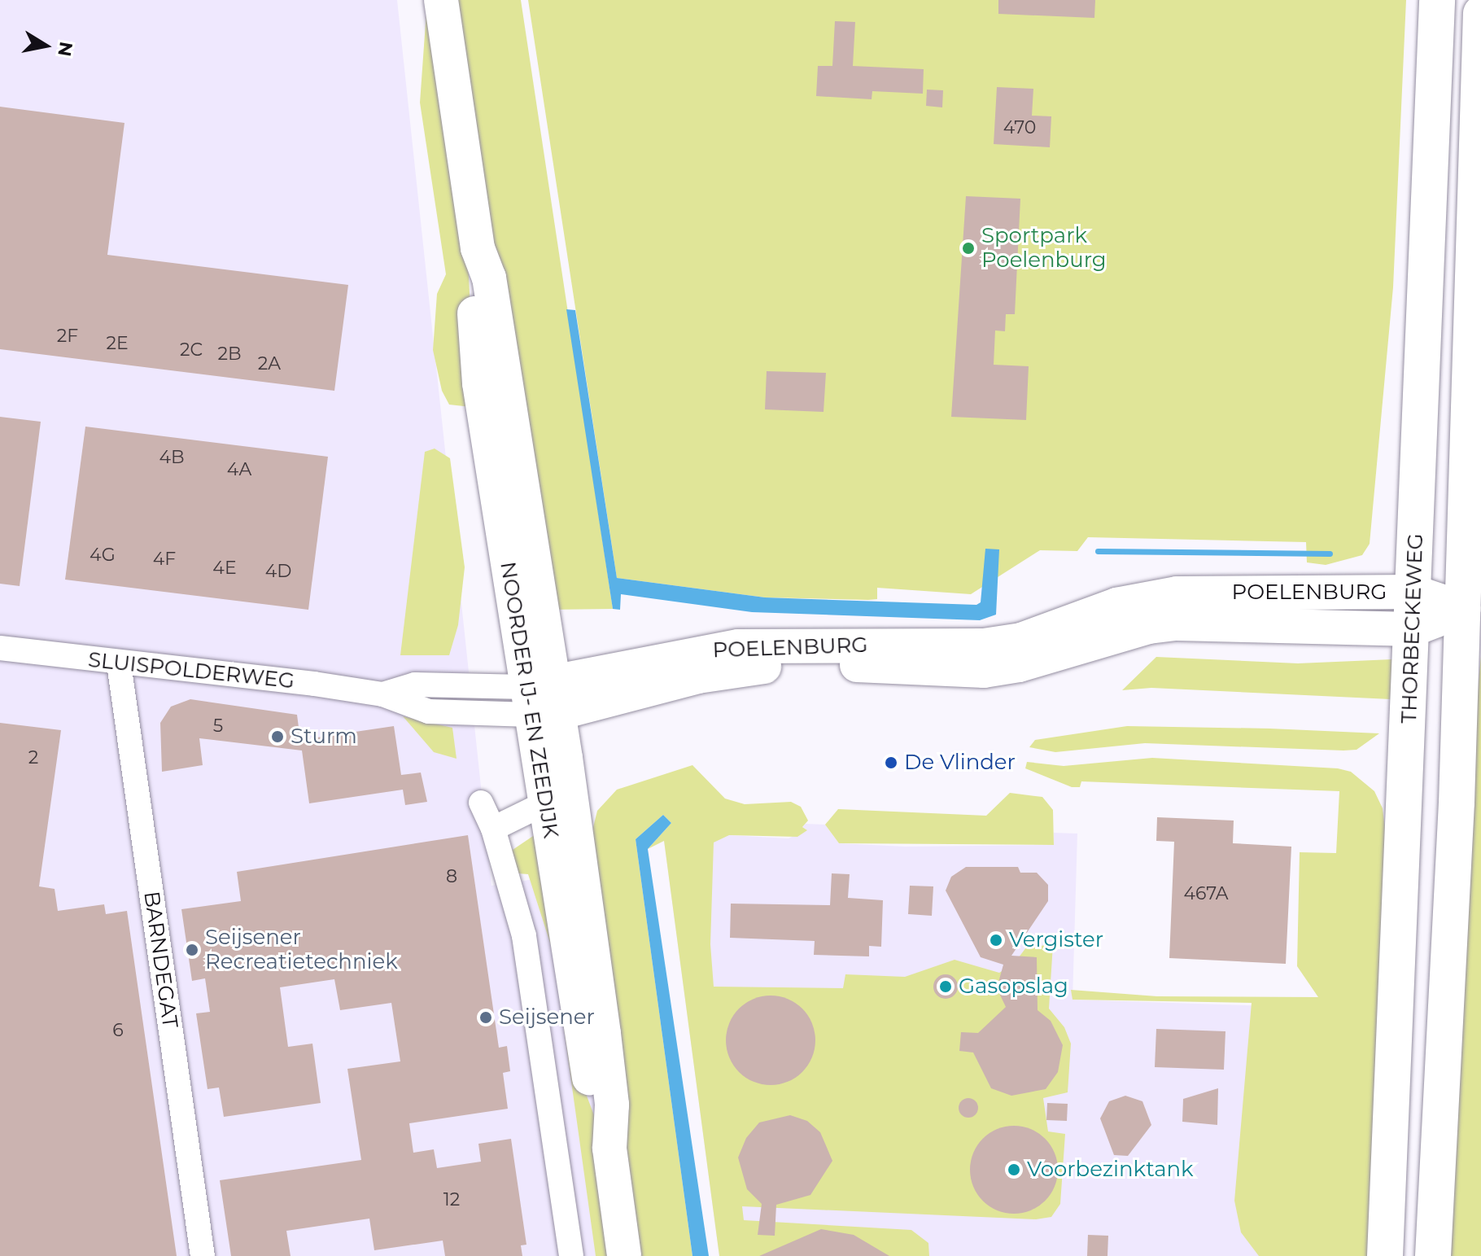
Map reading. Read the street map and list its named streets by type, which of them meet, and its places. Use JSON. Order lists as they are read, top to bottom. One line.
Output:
{"streets":{"main road":["THORBECKEWEG"],"street":["POELENBURG","SLUISPOLDERWEG","NOORDER IJ- EN ZEEDIJK","BARNDEGAT"]},"crossings":[["POELENBURG","THORBECKEWEG"],["POELENBURG","SLUISPOLDERWEG"],["POELENBURG","NOORDER IJ- EN ZEEDIJK"],["SLUISPOLDERWEG","NOORDER IJ- EN ZEEDIJK"],["SLUISPOLDERWEG","BARNDEGAT"]],"places":["Sportpark Poelenburg","Sturm","De Vlinder","Vergister","Seijsener Recreatietechniek","Gasopslag","Seijsener","Voorbezinktank"],"house_numbers":["470","2F","2E","2C","2B","2A","4B","4A","4G","4F","4E","4D","5","2","8","467A","6","12"],"north":"right"}
